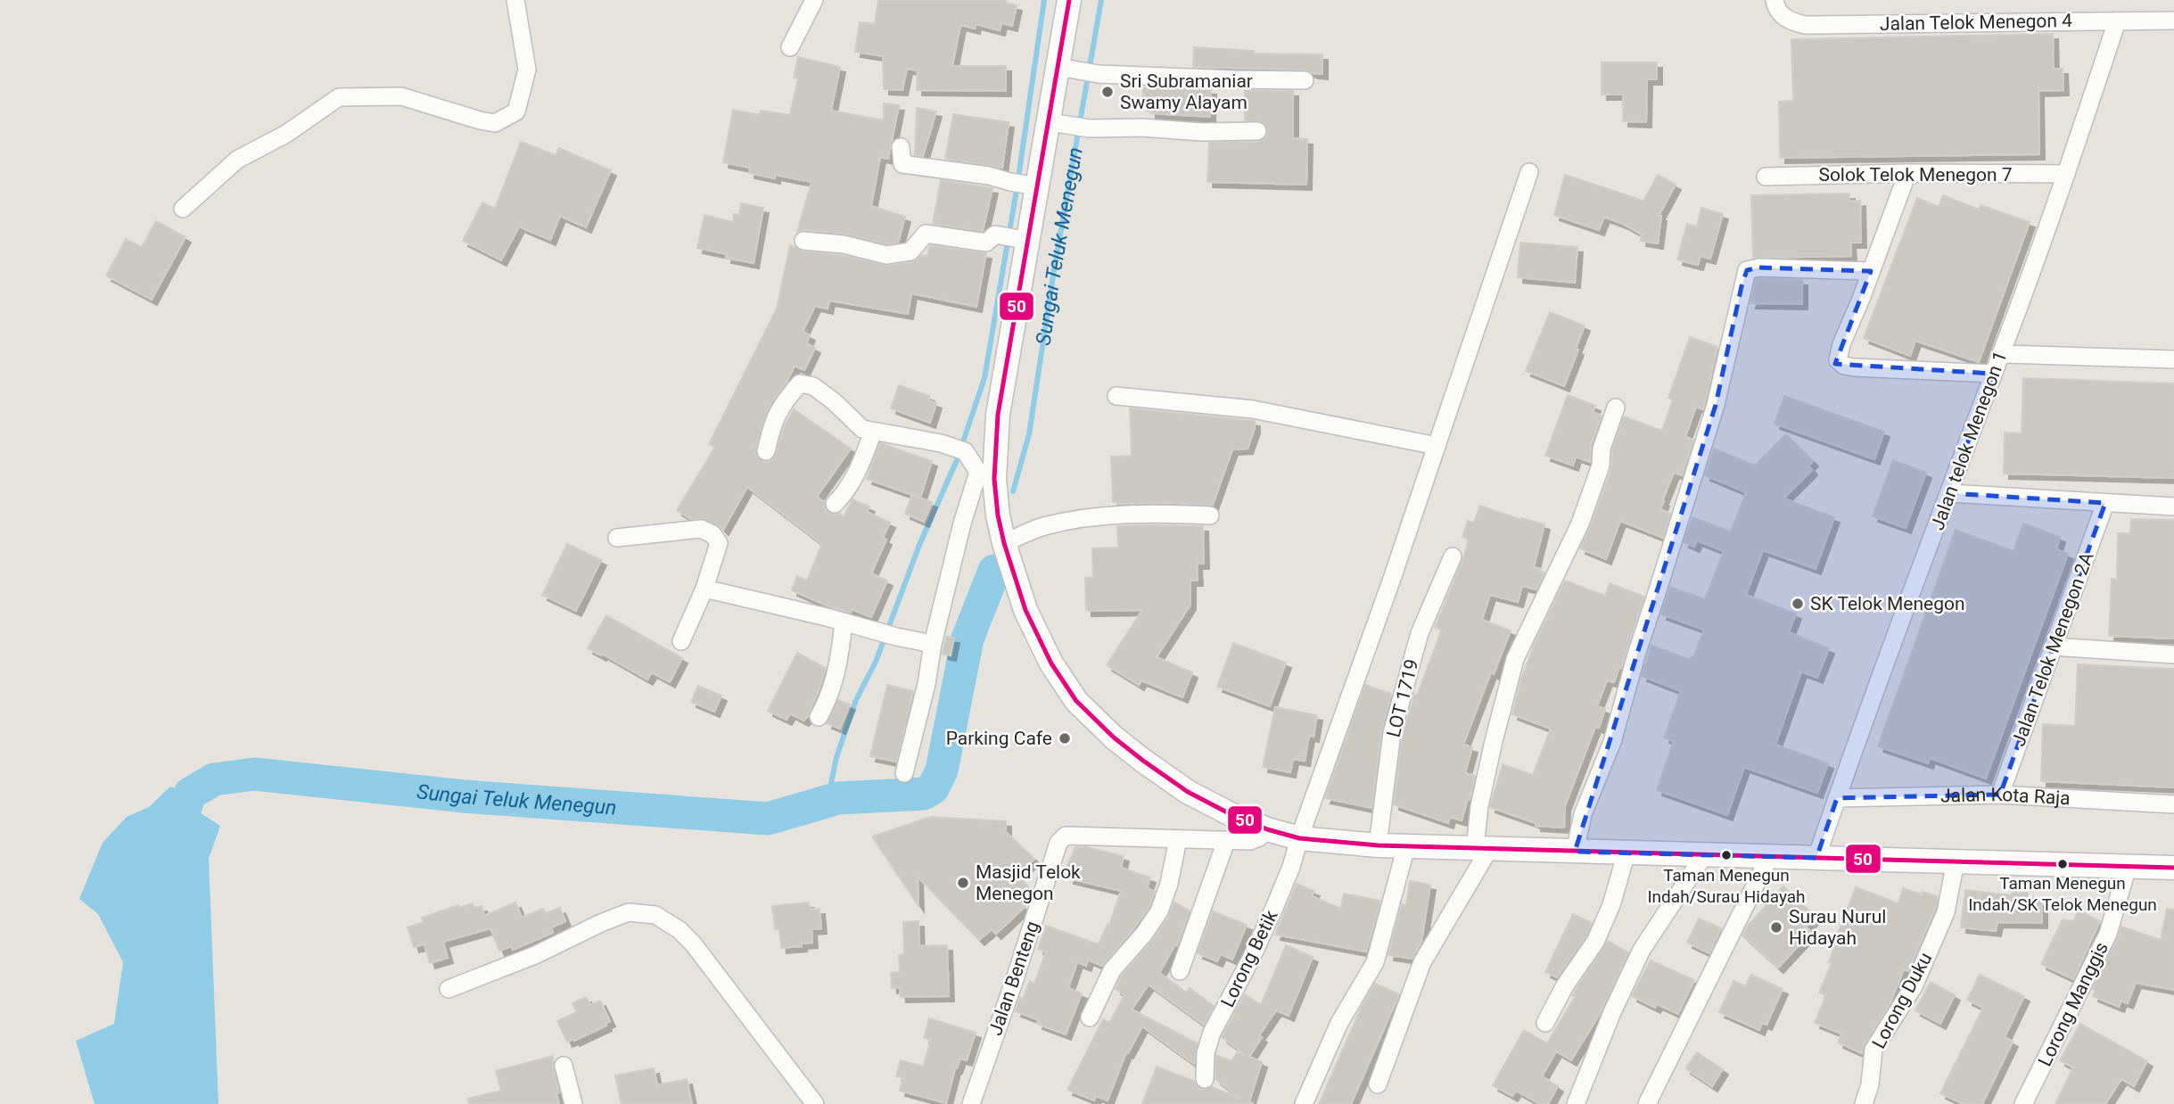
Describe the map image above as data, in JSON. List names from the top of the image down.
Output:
{
  "streets": {
    "street": [
      "Jalan Telok Menegon 4",
      "Solok Telok Menegon 7",
      "Jalan telok Menegon 1",
      "Jalan Telok Menegon 2A",
      "LOT 1719",
      "Jalan Kota Raja",
      "Lorong Betik",
      "Jalan Benteng",
      "Lorong Duku",
      "Lorong Manggis"
    ]
  },
  "crossings": [
    ["Jalan Telok Menegon 4", "Jalan telok Menegon 1"],
    ["Solok Telok Menegon 7", "Jalan telok Menegon 1"],
    ["Jalan telok Menegon 1", "Jalan Kota Raja"],
    ["Jalan Telok Menegon 2A", "Jalan Kota Raja"]
  ],
  "water": ["Sungai Teluk Menegun"],
  "places": [
    "Sri Subramaniar Swamy Alayam",
    "SK Telok Menegon",
    "Parking Cafe",
    "Taman Menegun Indah/Surau Hidayah",
    "Taman Menegun Indah/SK Telok Menegun",
    "Masjid Telok Menegon",
    "Surau Nurul Hidayah"
  ],
  "lines": ["transit line 50"]
}
